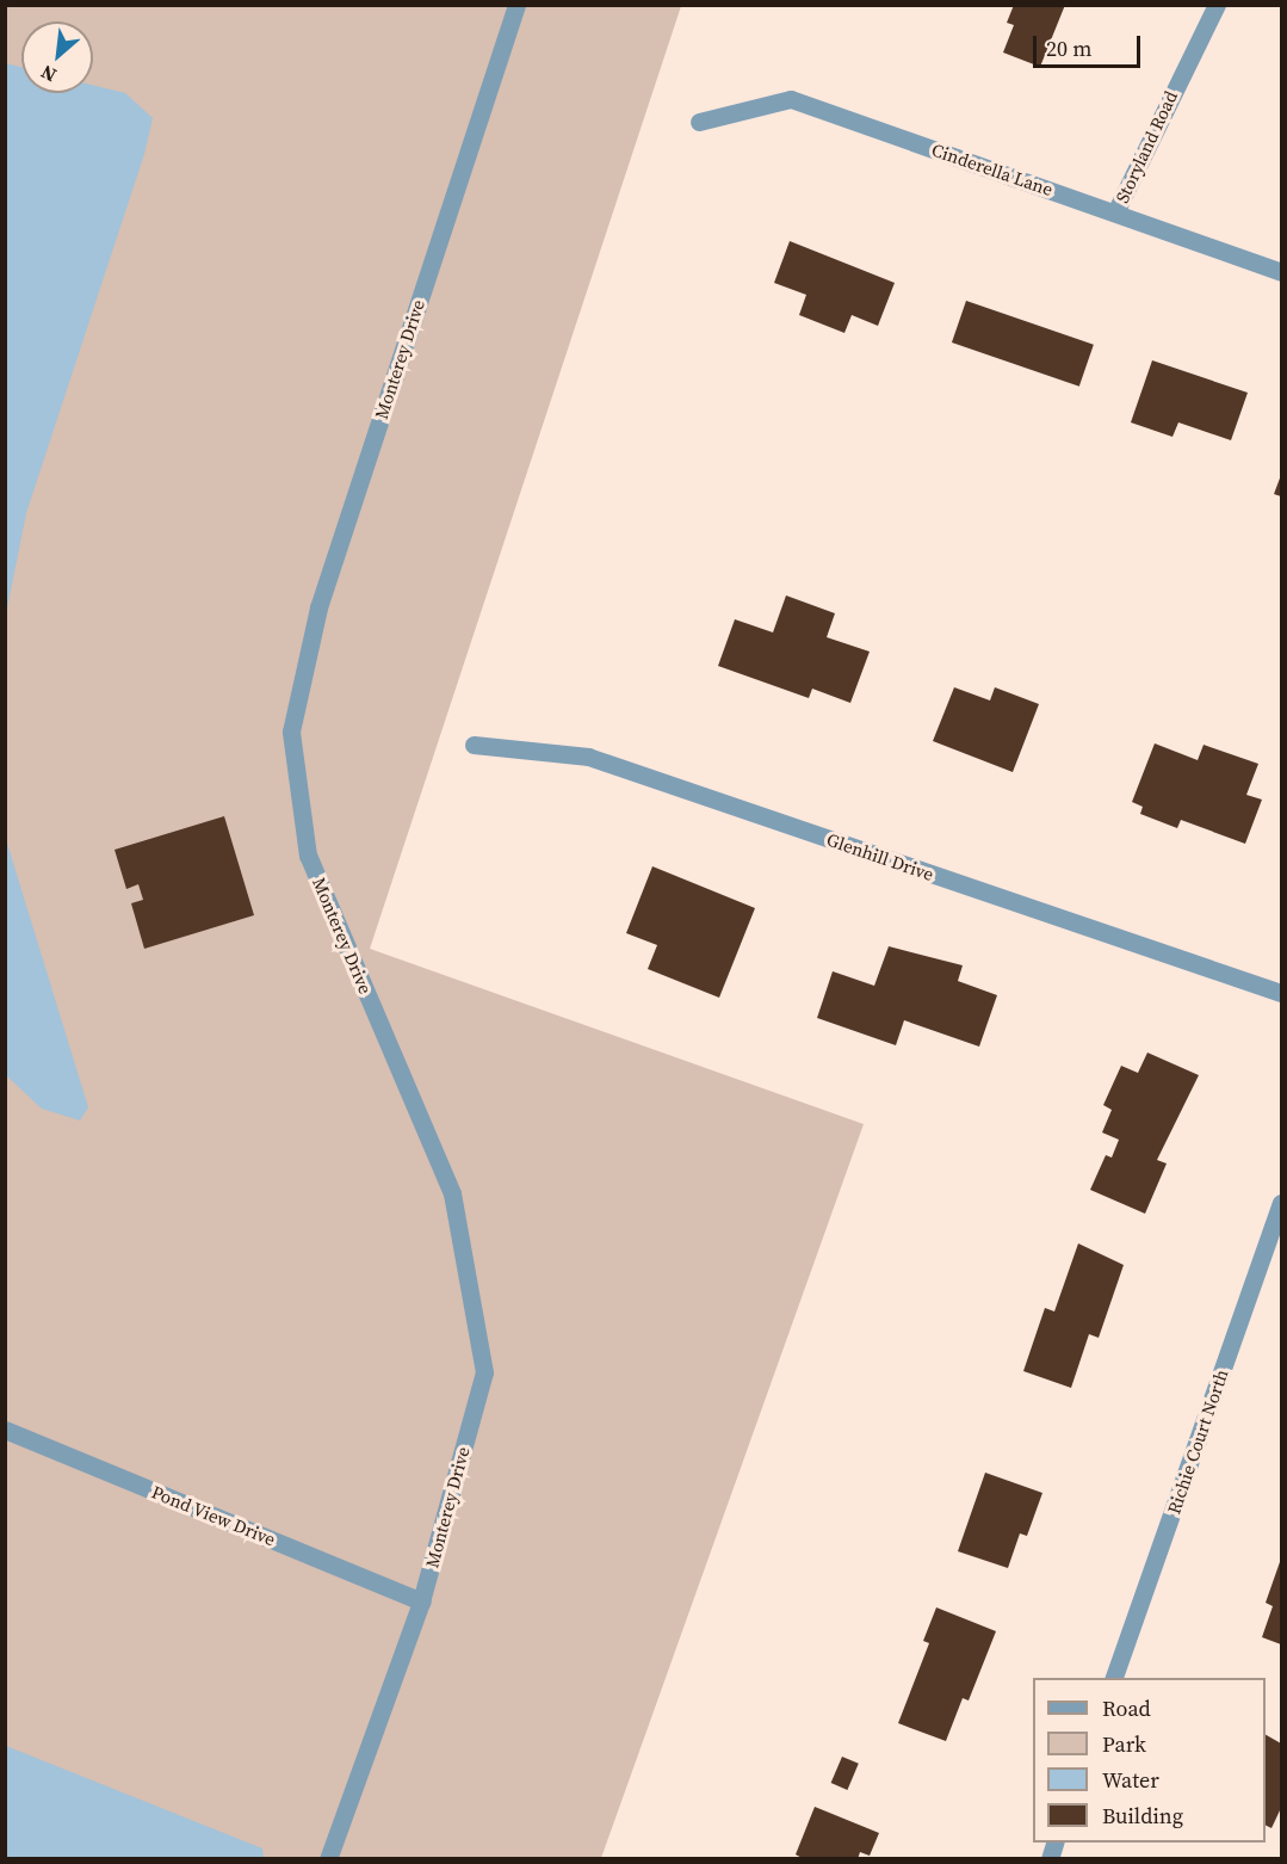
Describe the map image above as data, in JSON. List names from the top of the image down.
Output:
{
  "streets": {
    "street": [
      "Storyland Road",
      "Cinderella Lane",
      "Monterey Drive",
      "Glenhill Drive",
      "Richie Court North",
      "Pond View Drive"
    ]
  },
  "crossings": [
    ["Storyland Road", "Cinderella Lane"],
    ["Monterey Drive", "Pond View Drive"]
  ],
  "legend": [
    "Road",
    "Park",
    "Water",
    "Building"
  ],
  "scale_bar": "20 m",
  "north": "bottom left"
}
